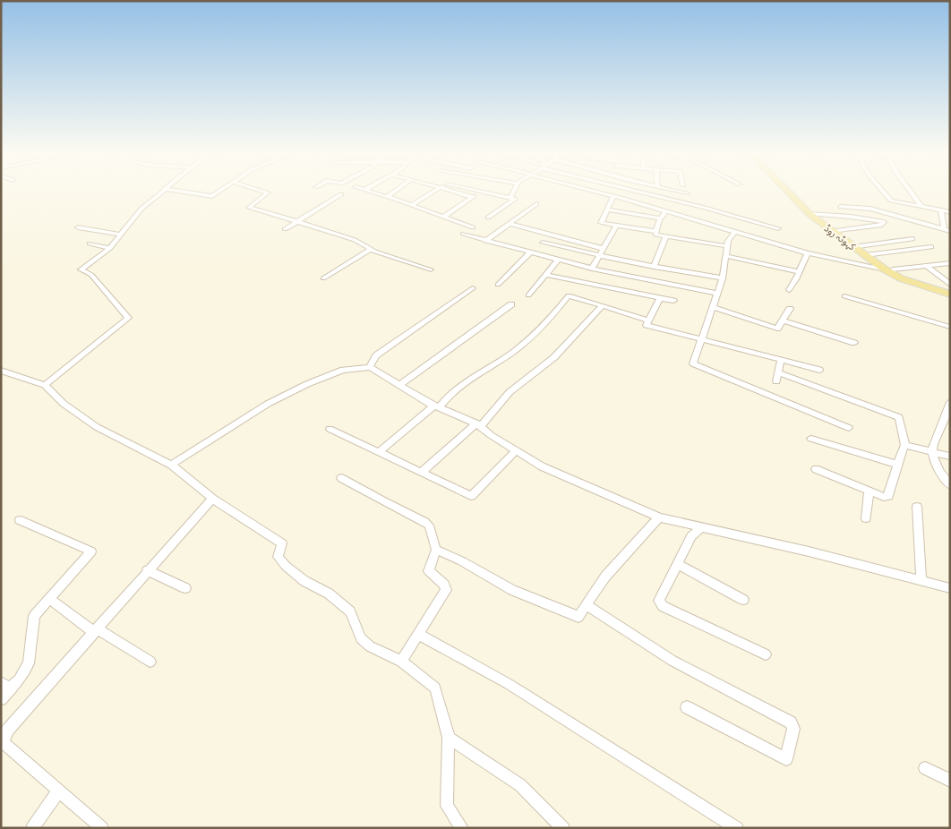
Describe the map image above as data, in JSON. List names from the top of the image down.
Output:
{
  "streets": {
    "main road": ["کہوٹہ روڈ"]
  }
}
